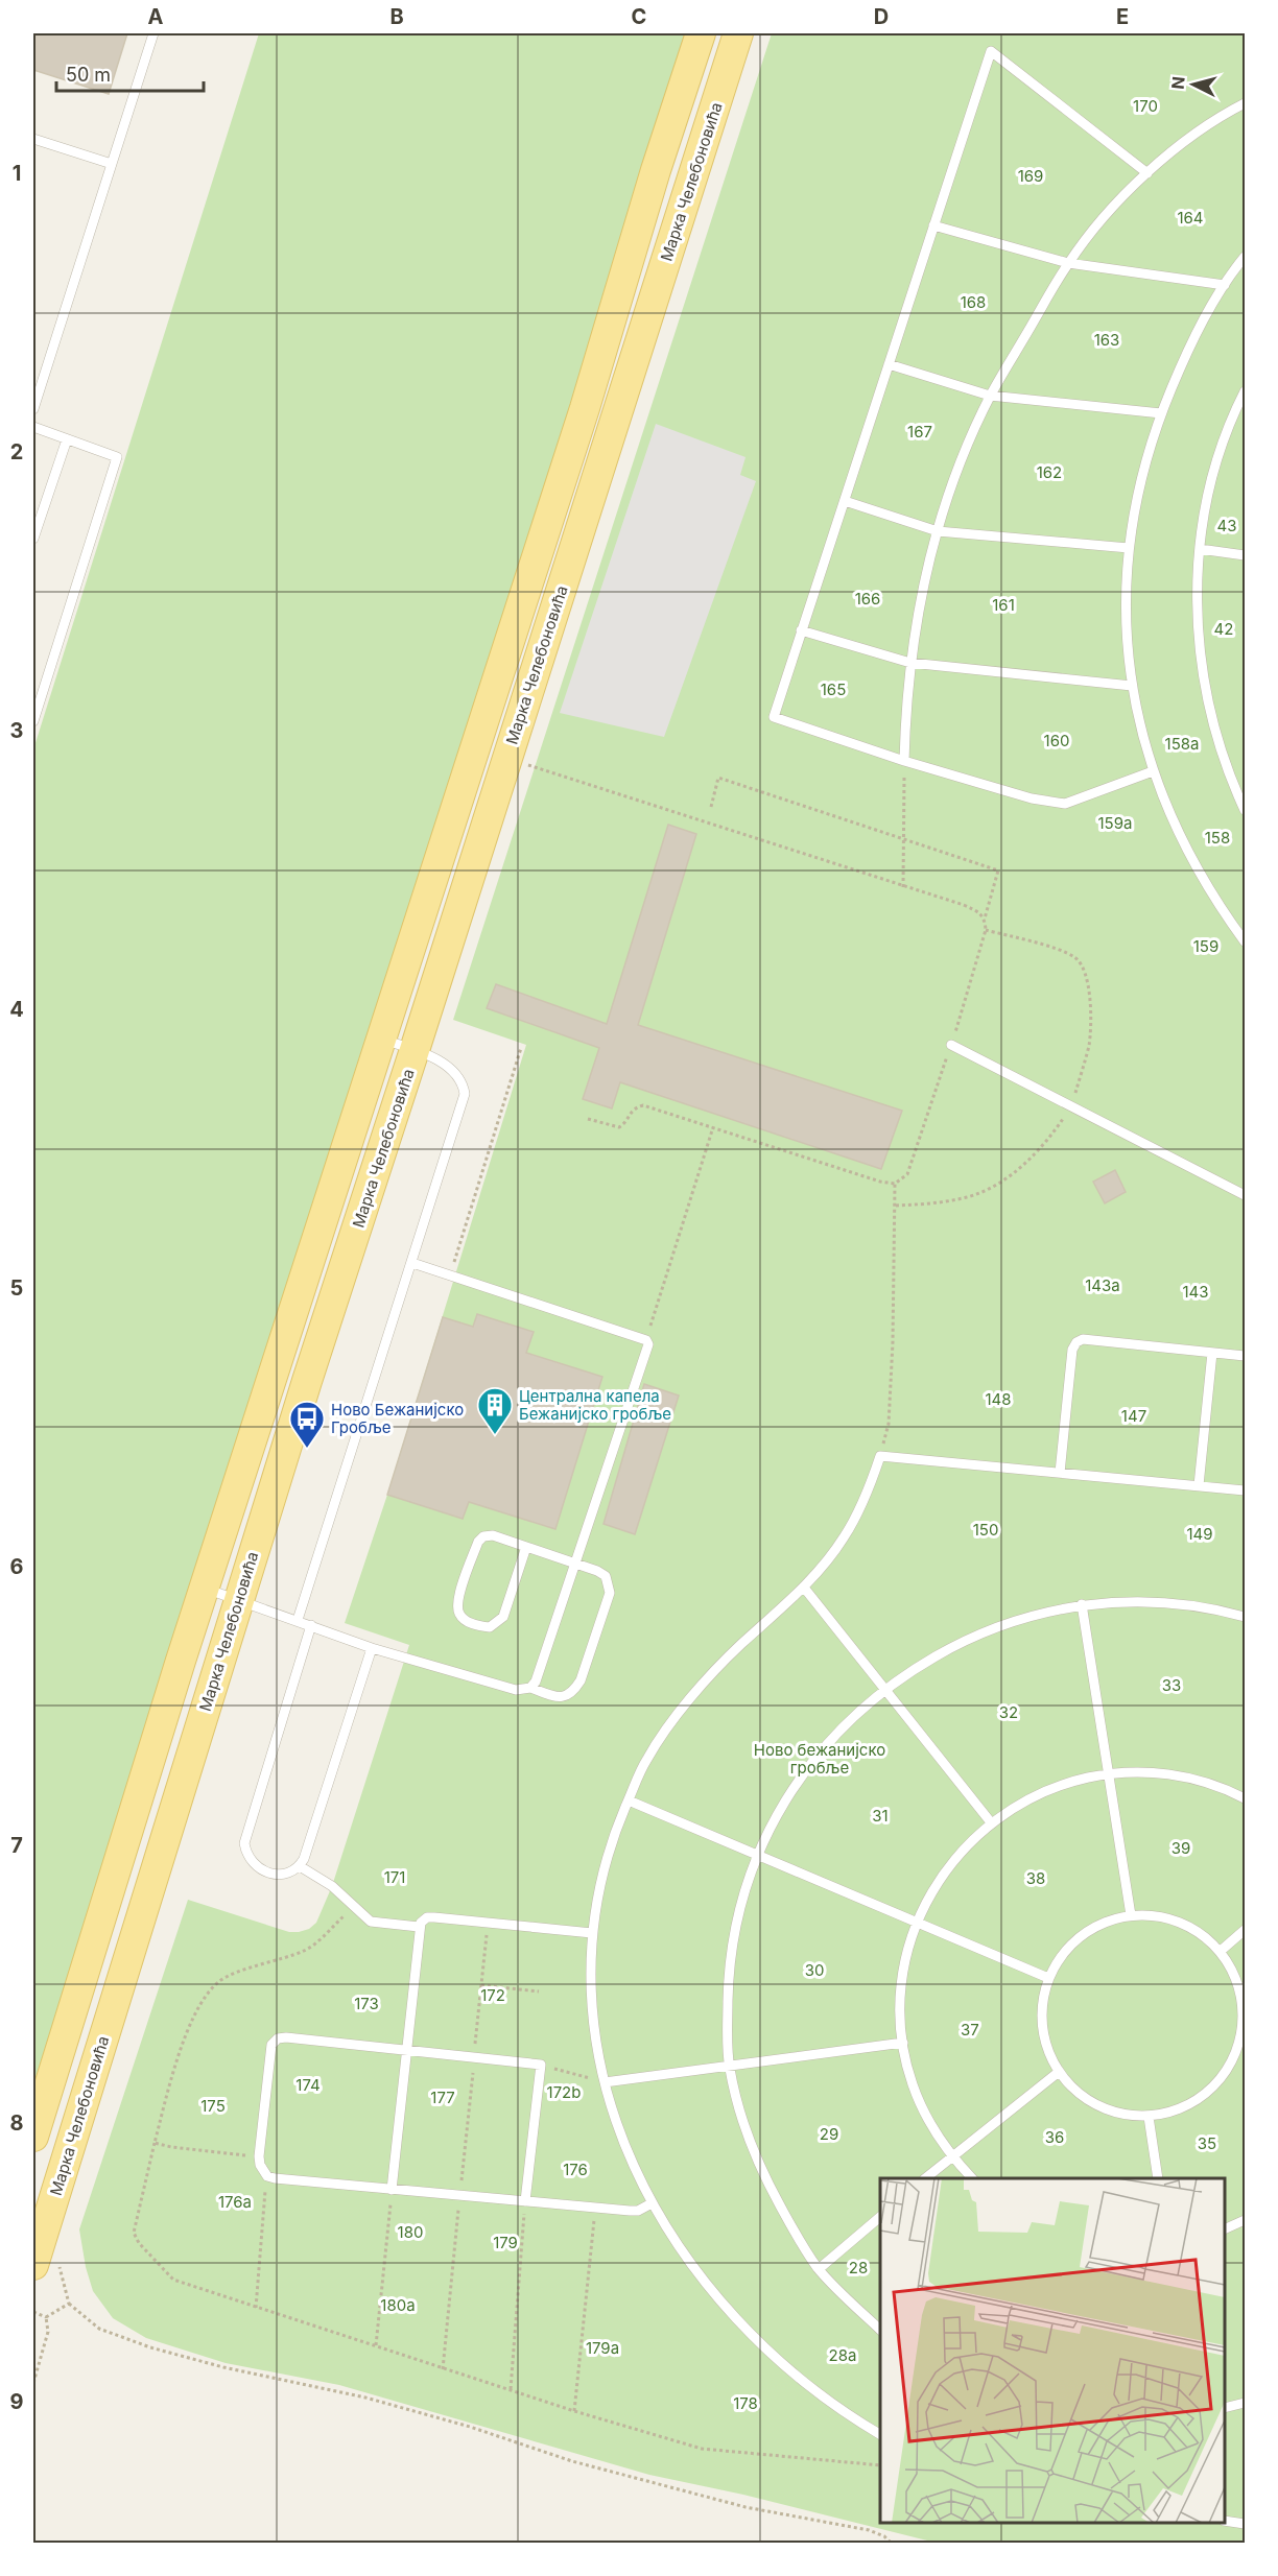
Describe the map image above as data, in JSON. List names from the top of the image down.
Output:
{
  "streets": {
    "main road": ["Марка Челебоновића"]
  },
  "parks": [
    "170",
    "169",
    "164",
    "168",
    "163",
    "167",
    "162",
    "43",
    "166",
    "161",
    "42",
    "165",
    "160",
    "158a",
    "159a",
    "158",
    "159",
    "143a",
    "143",
    "148",
    "147",
    "150",
    "149",
    "33",
    "32",
    "Ново бежанијско гробље",
    "31",
    "39",
    "171",
    "38",
    "30",
    "172",
    "173",
    "37",
    "174",
    "172b",
    "177",
    "175",
    "29",
    "36",
    "35",
    "176",
    "176a",
    "180",
    "179",
    "28",
    "180a",
    "179a",
    "28a",
    "178"
  ],
  "places": {
    "building": ["Централна капела Бежанијско гробље"],
    "bus stop": ["Ново Бежанијско Гробље"]
  },
  "scale_bar": "50 m",
  "north": "left",
  "grid": {
    "columns": [
      "A",
      "B",
      "C",
      "D",
      "E"
    ],
    "rows": [
      "1",
      "2",
      "3",
      "4",
      "5",
      "6",
      "7",
      "8",
      "9"
    ]
  }
}
